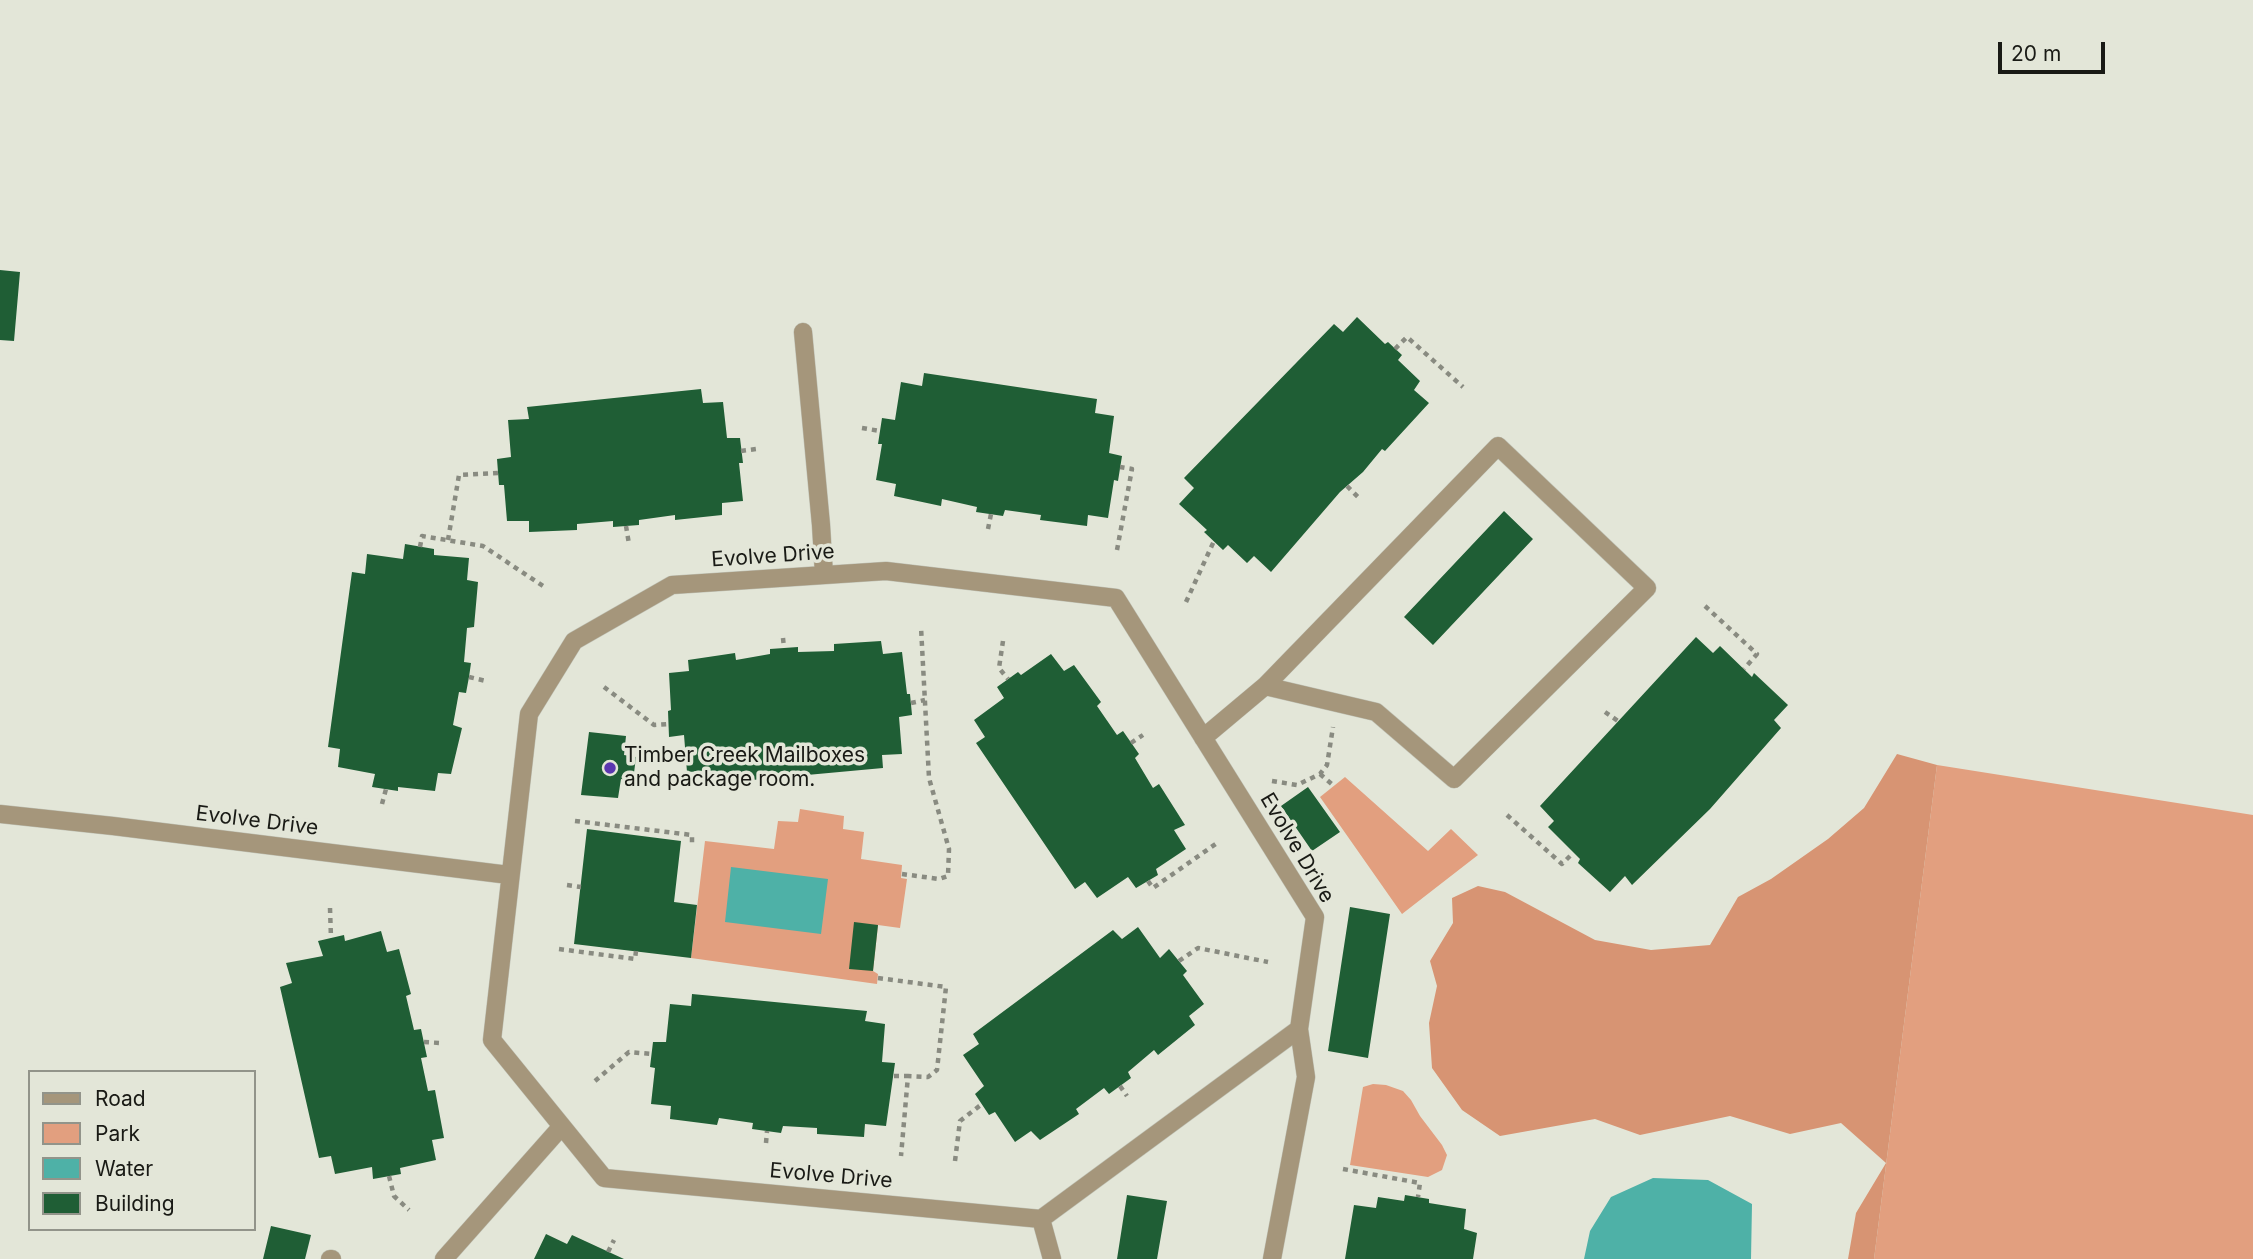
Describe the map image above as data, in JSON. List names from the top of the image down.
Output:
{
  "streets": {
    "street": ["Evolve Drive"]
  },
  "places": ["Timber Creek Mailboxes and package room."],
  "legend": [
    "Road",
    "Park",
    "Water",
    "Building"
  ],
  "scale_bar": "20 m"
}
